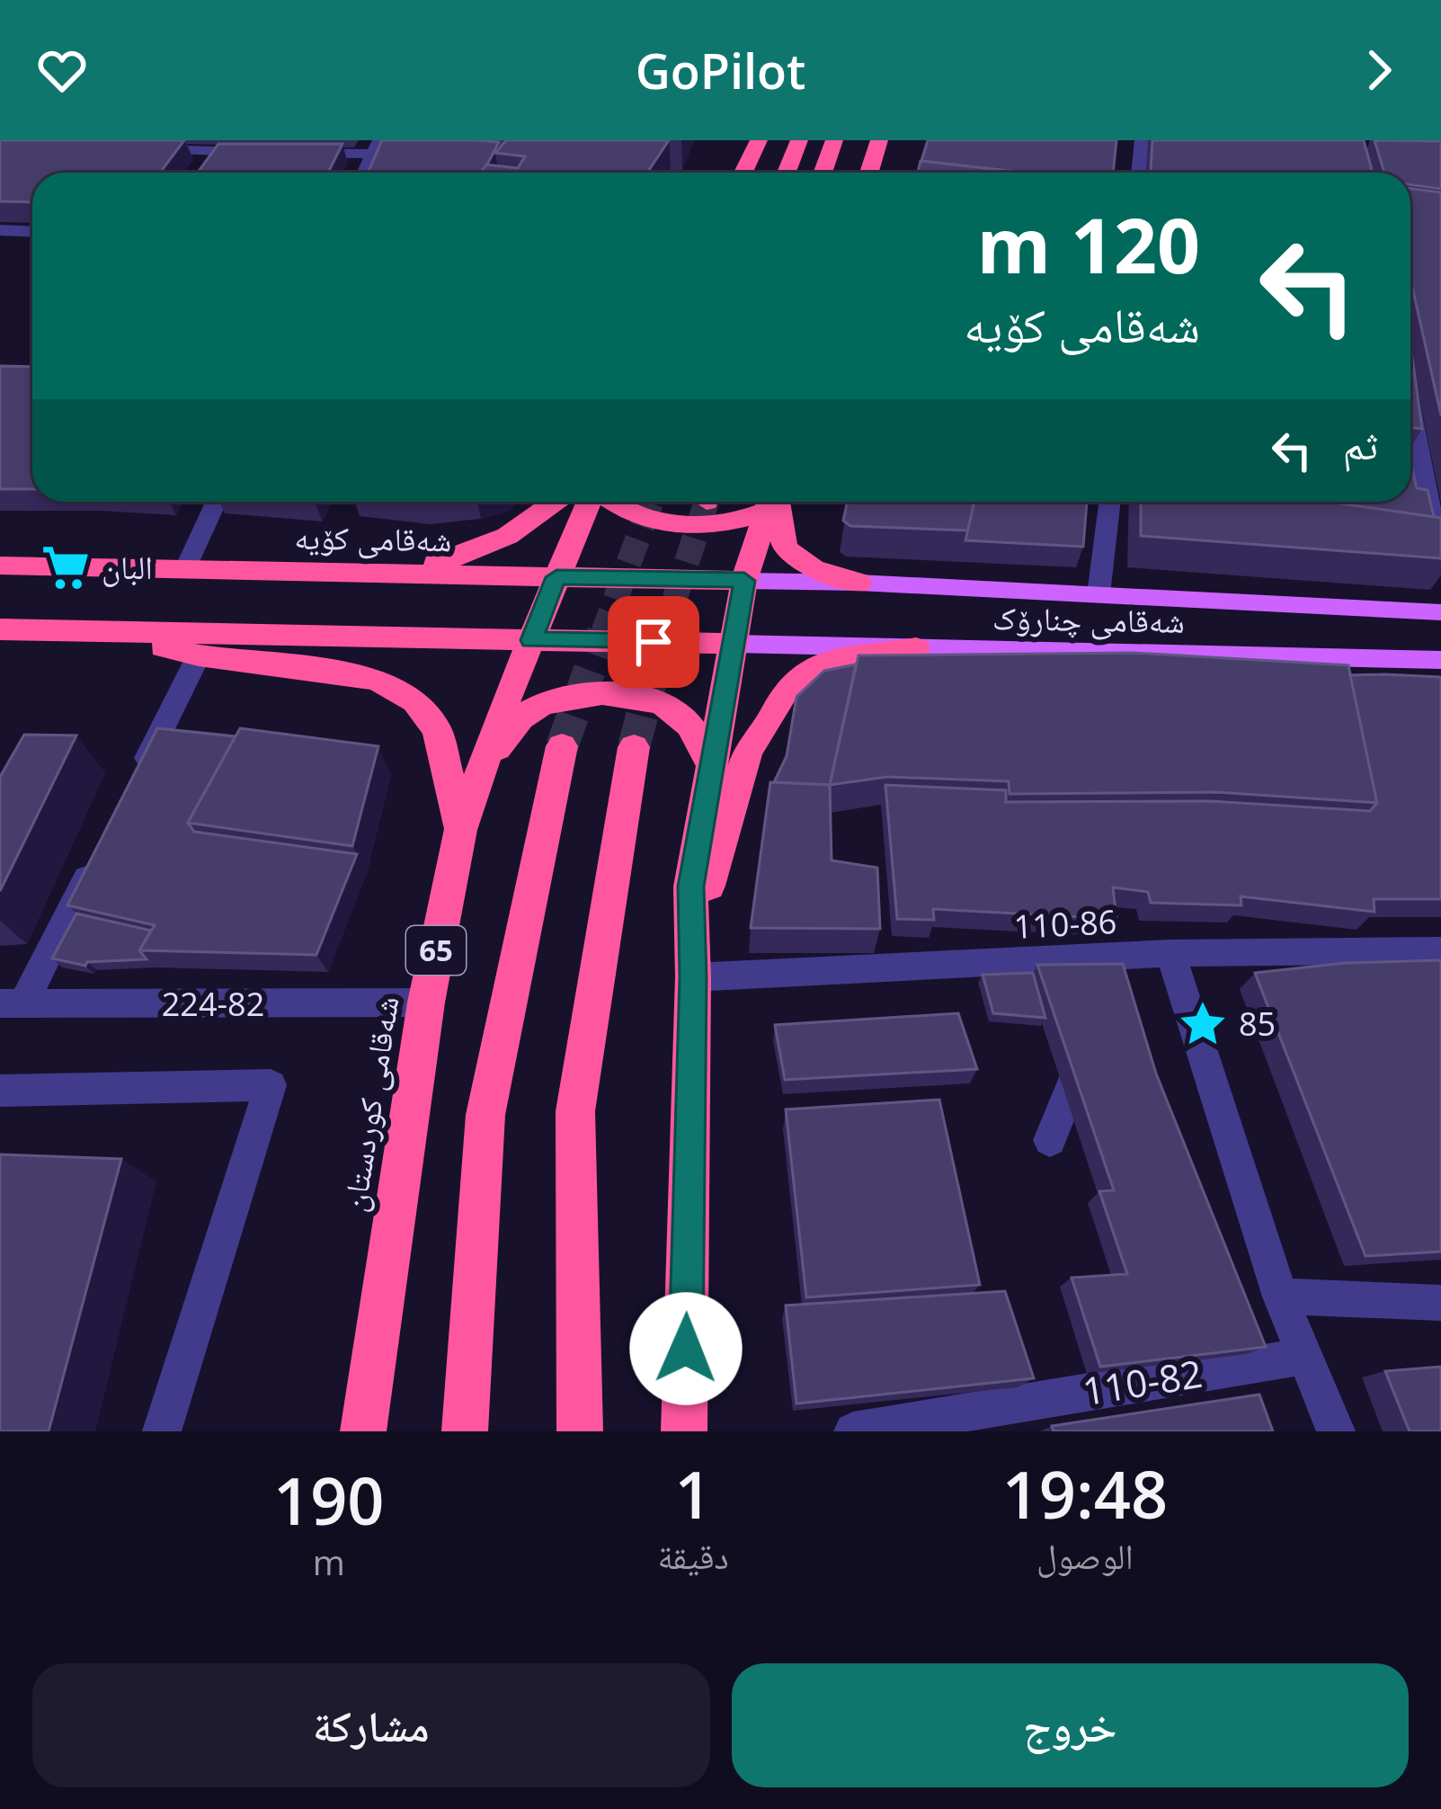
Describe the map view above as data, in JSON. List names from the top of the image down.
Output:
{
  "streets": {
    "highway": ["شەقامی کۆیە", "65", "شەقامی کوردستان"],
    "main road": ["شەقامی چنارۆک"],
    "street": ["110-86", "224-82", "110-82"]
  },
  "crossings": [
    ["شەقامی کۆیە", "شەقامی چنارۆک"],
    ["شەقامی کۆیە", "شەقامی کوردستان"],
    ["224-82", "شەقامی کوردستان"]
  ],
  "places": {
    "supermarket": ["البان"],
    "place": ["85"]
  },
  "page": {
    "header": "GoPilot",
    "turn": ["120 m", "شەقامی کۆیە"],
    "then": "ثم",
    "eta": [
      "19:48",
      "الوصول",
      "1",
      "دقيقة",
      "190",
      "m"
    ],
    "buttons": ["خروج", "مشاركة"]
  }
}
